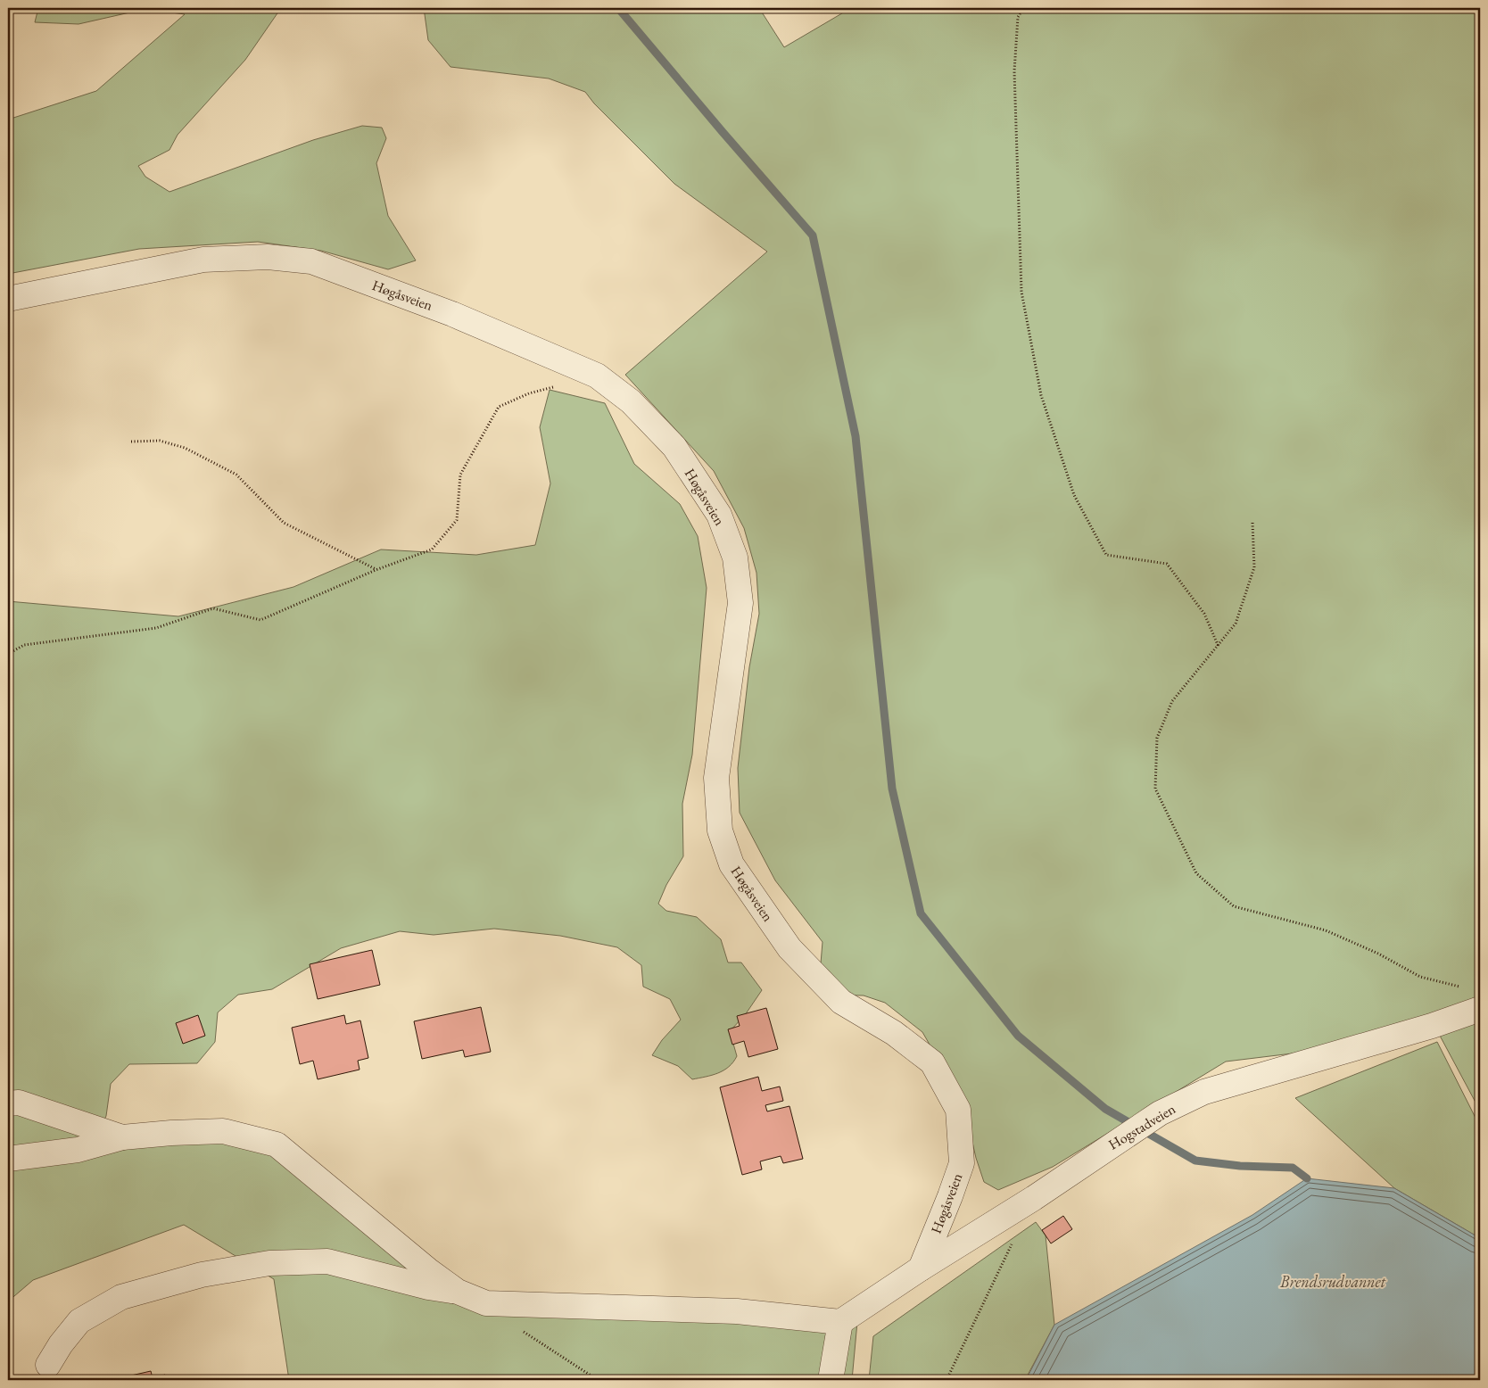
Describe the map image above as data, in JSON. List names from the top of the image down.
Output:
{
  "streets": {
    "street": ["Høgåsveien", "Hogstadveien"]
  },
  "crossings": [
    ["Høgåsveien", "Hogstadveien"]
  ],
  "water": ["Brendsrudvannet"]
}
